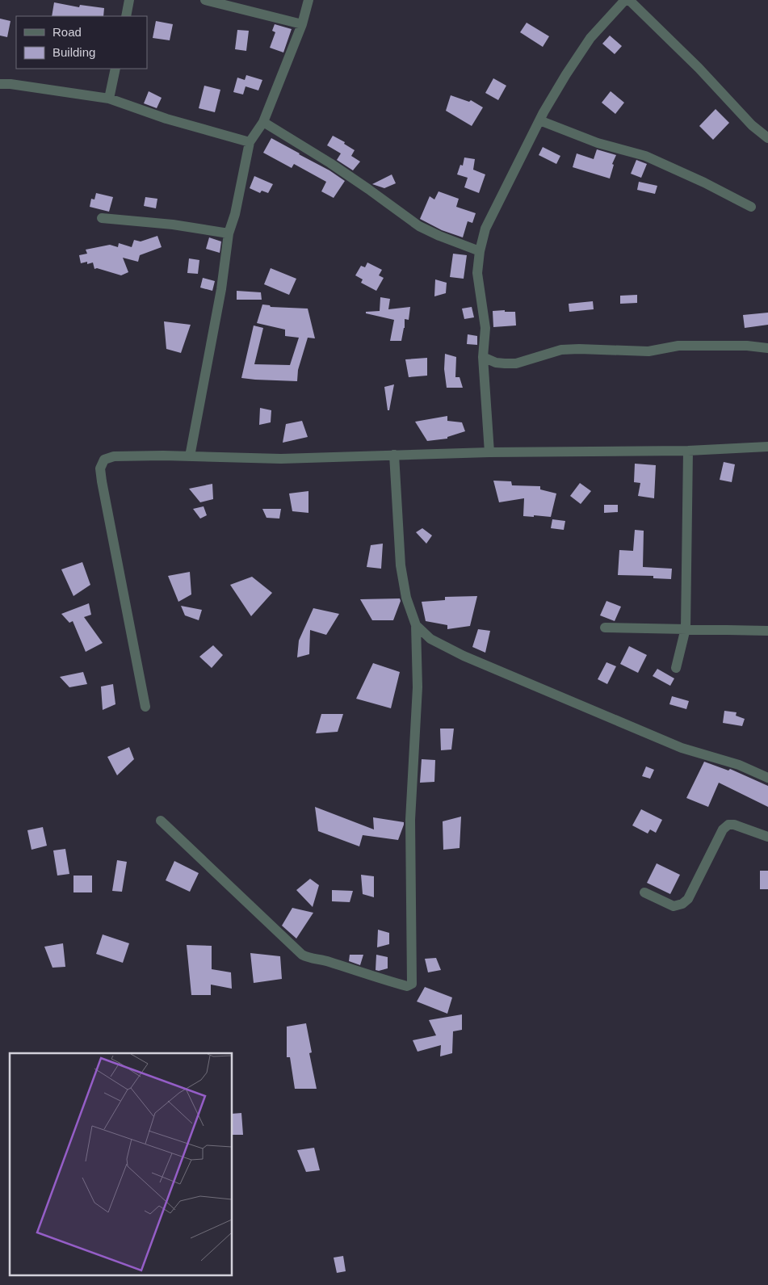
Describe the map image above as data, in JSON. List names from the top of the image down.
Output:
{
  "legend": ["Road", "Building"]
}
